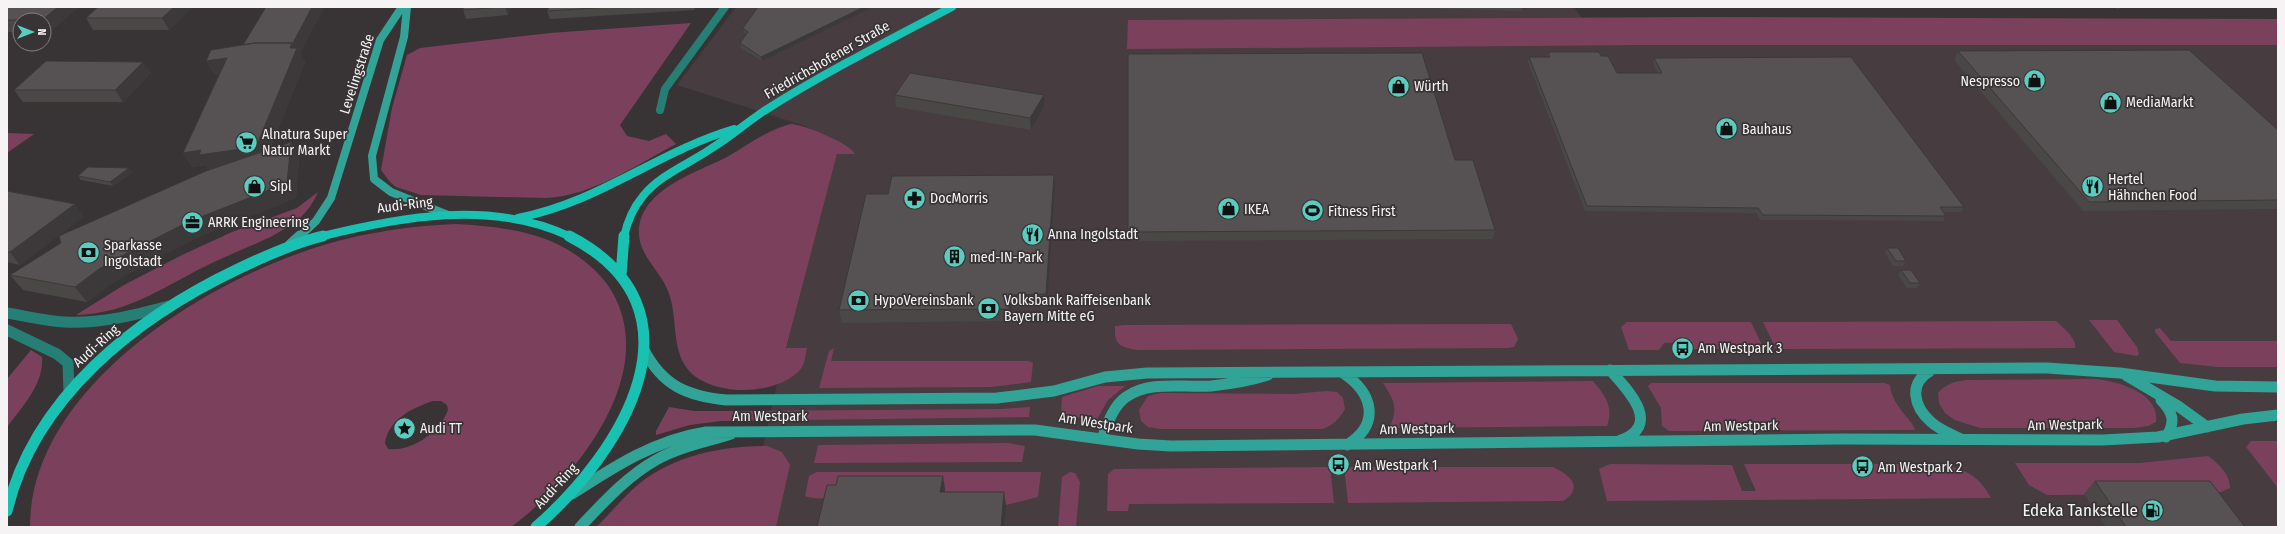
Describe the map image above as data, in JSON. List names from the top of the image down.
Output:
{
  "streets": {
    "main road": [
      "Friedrichshofener Straße",
      "Levelingstraße",
      "Audi-Ring",
      "Am Westpark"
    ]
  },
  "crossings": [
    ["Friedrichshofener Straße", "Audi-Ring"],
    ["Levelingstraße", "Audi-Ring"],
    ["Audi-Ring", "Am Westpark"]
  ],
  "places": {
    "shop": [
      "Nespresso",
      "Würth",
      "MediaMarkt",
      "Bauhaus",
      "Sipl",
      "IKEA"
    ],
    "supermarket": ["Alnatura Super Natur Markt"],
    "restaurant": ["Hertel Hähnchen Food", "Anna Ingolstadt"],
    "pharmacy": ["DocMorris"],
    "sports": ["Fitness First"],
    "office": ["ARRK Engineering"],
    "bank": ["Sparkasse Ingolstadt", "HypoVereinsbank", "Volksbank Raiffeisenbank Bayern Mitte eG"],
    "building": ["med-IN-Park"],
    "bus stop": ["Am Westpark 3", "Am Westpark 1", "Am Westpark 2"],
    "place": ["Audi TT"],
    "fuel station": ["Edeka Tankstelle"]
  },
  "north": "right"
}
